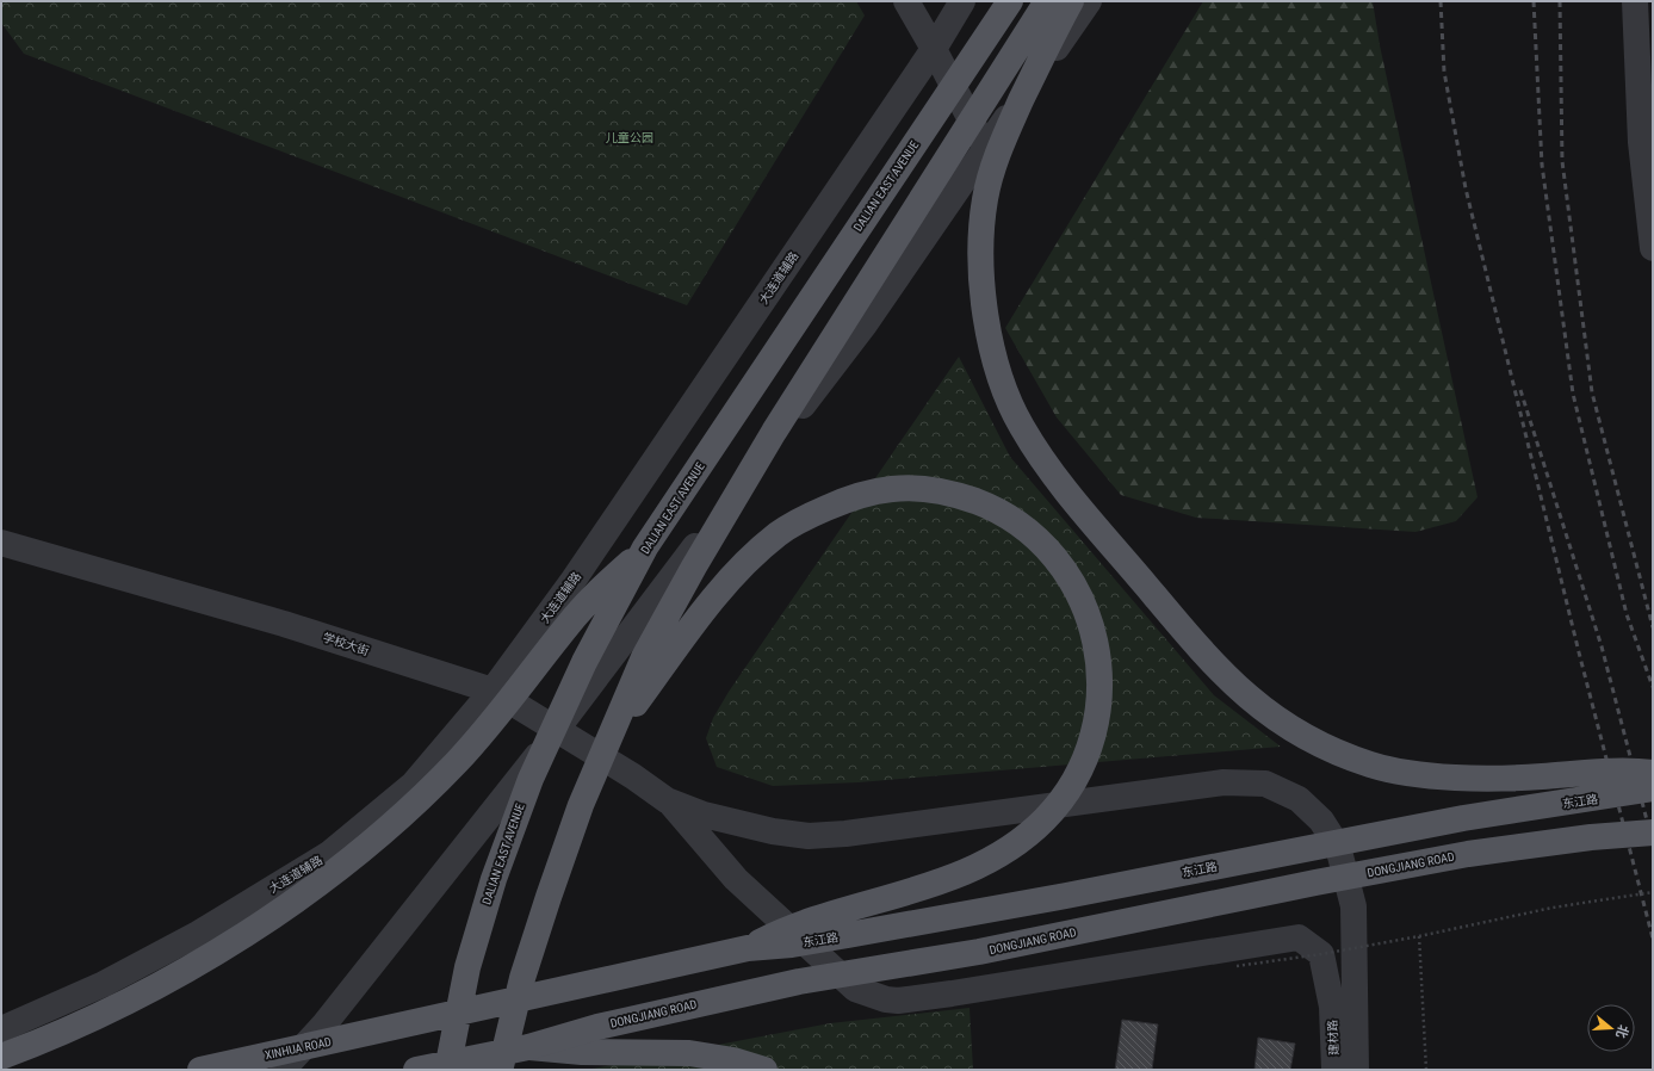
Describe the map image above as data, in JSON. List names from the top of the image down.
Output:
{
  "streets": {
    "main road": [
      "DALIAN EAST AVENUE",
      "东江路",
      "DONGJIANG ROAD",
      "XINHUA ROAD"
    ],
    "street": ["大连道辅路", "学校大街", "建材路"]
  },
  "crossings": [
    ["大连道辅路", "学校大街"],
    ["东江路", "XINHUA ROAD"]
  ],
  "parks": ["儿童公园"],
  "north": "right"
}
